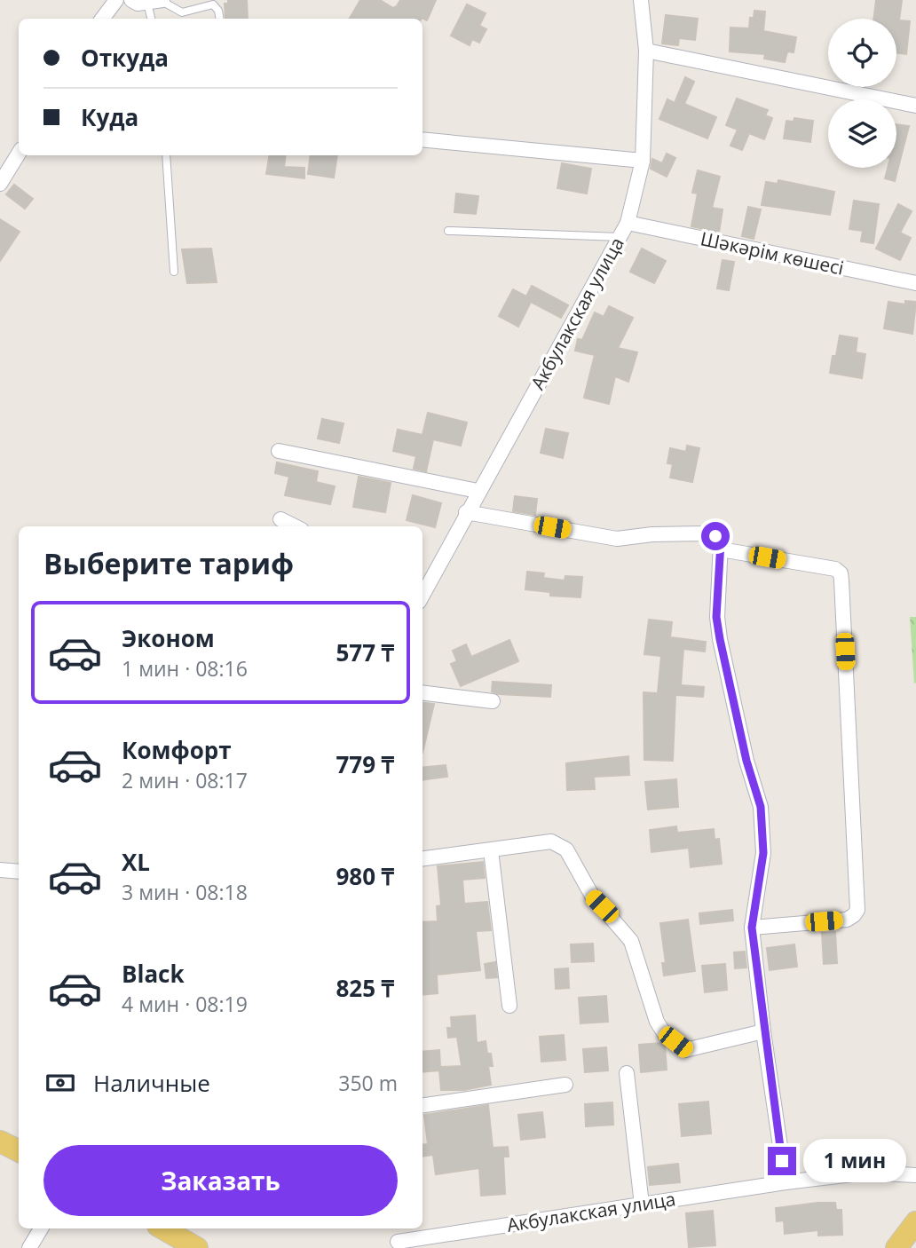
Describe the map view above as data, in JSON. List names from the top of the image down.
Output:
{
  "streets": {
    "street": ["Шәкәрім көшесі", "Акбулакская улица"]
  },
  "crossings": [
    ["Шәкәрім көшесі", "Акбулакская улица"]
  ],
  "page": {
    "banner": ["Откуда", "Куда"],
    "heading": "Выберите тариф",
    "list": [
      {
        "name": "Эконом",
        "note": "1 мин · 08:16",
        "value": "577 ₸"
      },
      {
        "name": "Комфорт",
        "note": "2 мин · 08:17",
        "value": "779 ₸"
      },
      {
        "name": "XL",
        "note": "3 мин · 08:18",
        "value": "980 ₸"
      },
      {
        "name": "Black",
        "note": "4 мин · 08:19",
        "value": "825 ₸"
      }
    ],
    "pay": ["Наличные", "350 m"],
    "buttons": "Заказать",
    "bubble": "1 мин"
  }
}
